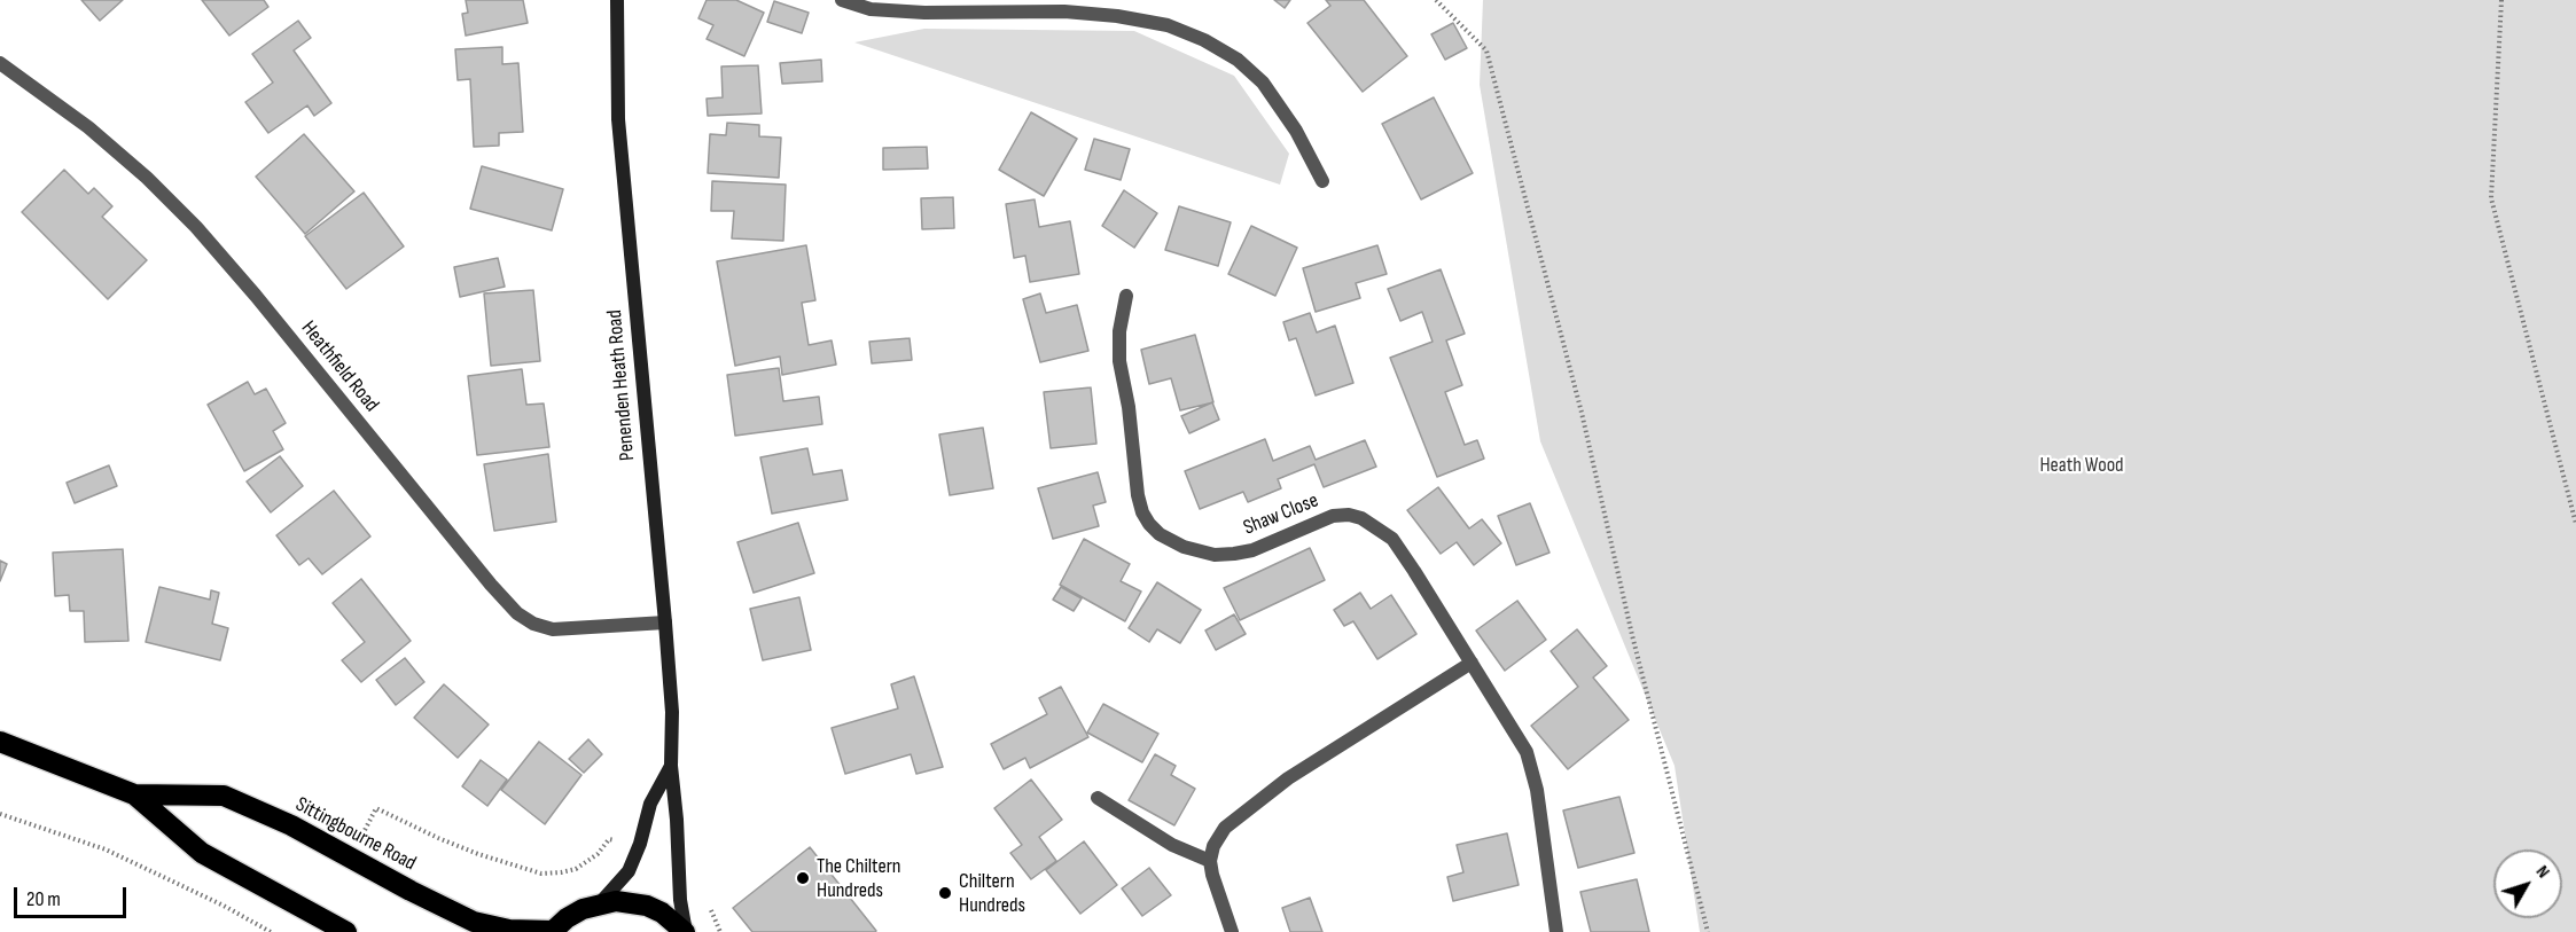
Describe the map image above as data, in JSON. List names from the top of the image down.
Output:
{
  "streets": {
    "highway": ["Sittingbourne Road"],
    "street": ["Heathfield Road", "Penenden Heath Road", "Shaw Close"]
  },
  "crossings": [
    ["Heathfield Road", "Penenden Heath Road"]
  ],
  "parks": ["Heath Wood"],
  "places": ["The Chiltern Hundreds", "Chiltern Hundreds"],
  "scale_bar": "20 m",
  "north": "top right"
}
